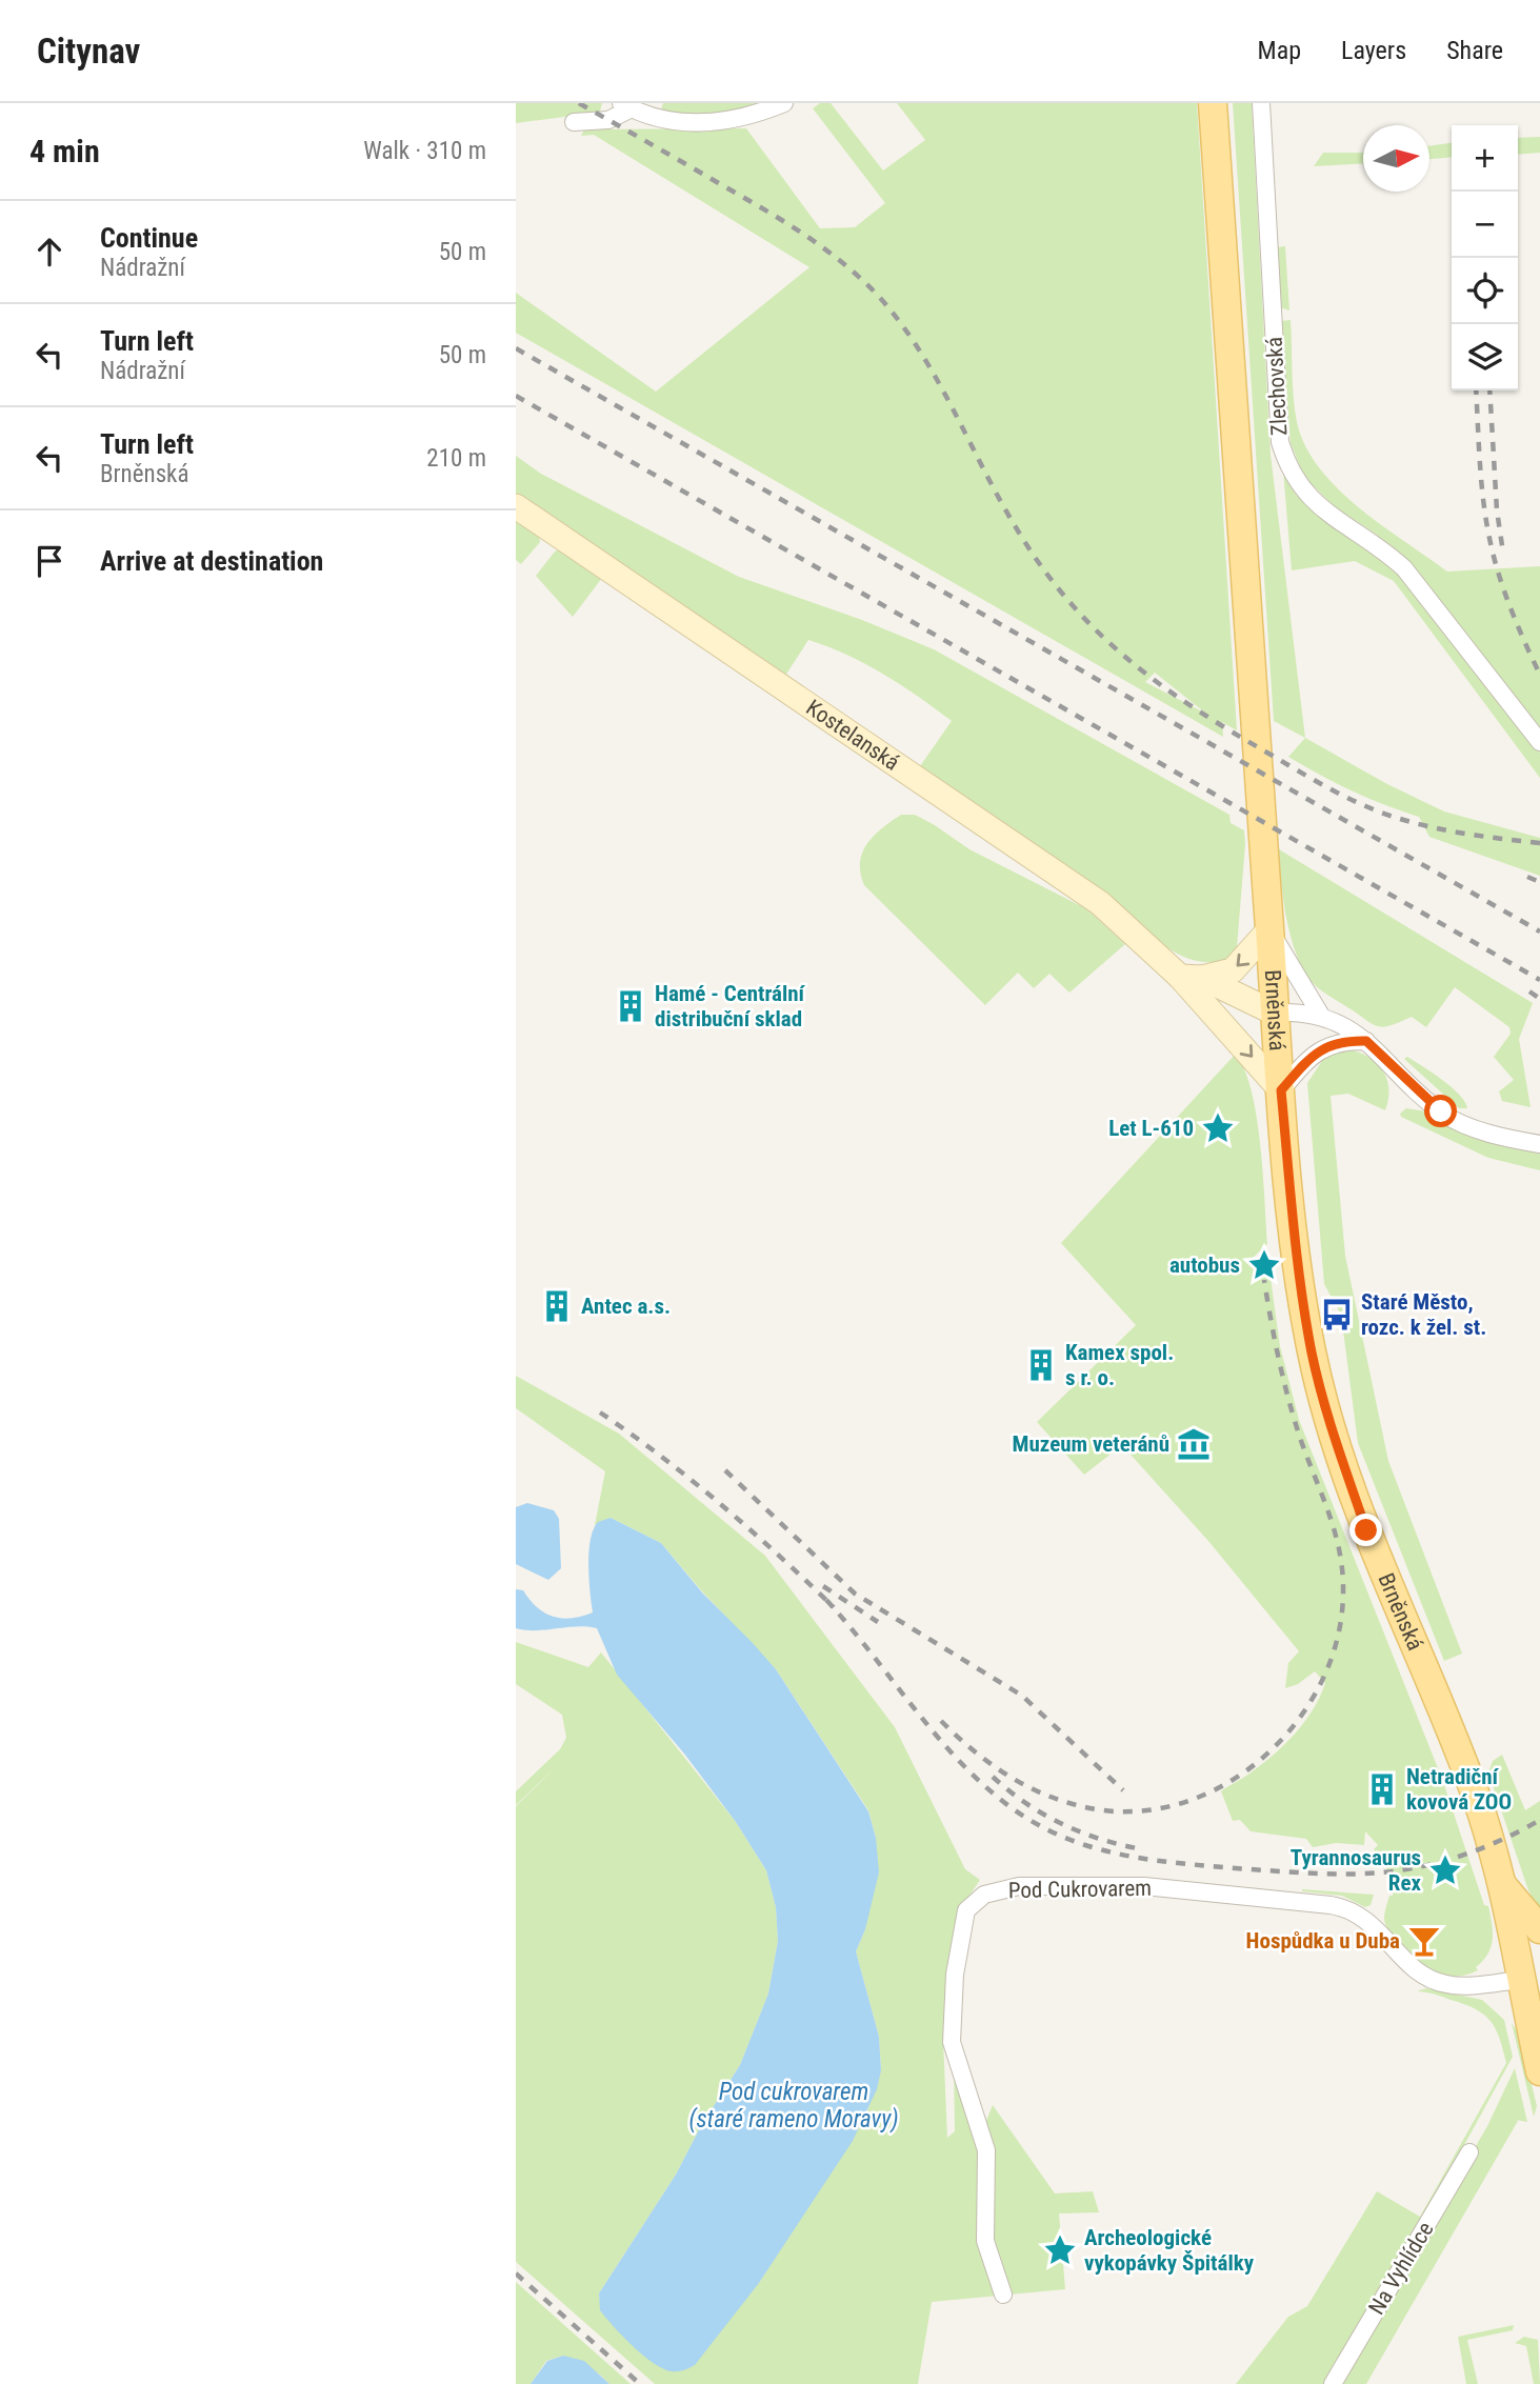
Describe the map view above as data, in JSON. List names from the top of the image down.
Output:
{
  "streets": {
    "main road": ["Kostelanská", "Brněnská"],
    "street": ["Zlechovská", "Pod Cukrovarem", "Na Vyhlídce"]
  },
  "crossings": [
    ["Kostelanská", "Brněnská"],
    ["Brněnská", "Pod Cukrovarem"]
  ],
  "water": ["Pod cukrovarem (staré rameno Moravy)"],
  "places": {
    "building": [
      "Hamé - Centrální distribuční sklad",
      "Antec a.s.",
      "Kamex spol. s r. o.",
      "Netradiční kovová ZOO"
    ],
    "place": [
      "Let L-610",
      "autobus",
      "Tyrannosaurus Rex",
      "Archeologické vykopávky Špitálky"
    ],
    "bus stop": ["Staré Město, rozc. k žel. st."],
    "museum": ["Muzeum veteránů"],
    "bar": ["Hospůdka u Duba"]
  },
  "north": "right",
  "page": {
    "header": "Citynav",
    "nav": ["Map", "Layers", "Share"],
    "heading": ["4 min", "Walk · 310 m"],
    "map_buttons": ["+", "−"],
    "list": [
      ["Continue", "Nádražní", "50 m"],
      ["Turn left", "Nádražní", "50 m"],
      ["Turn left", "Brněnská", "210 m"],
      "Arrive at destination"
    ]
  }
}
